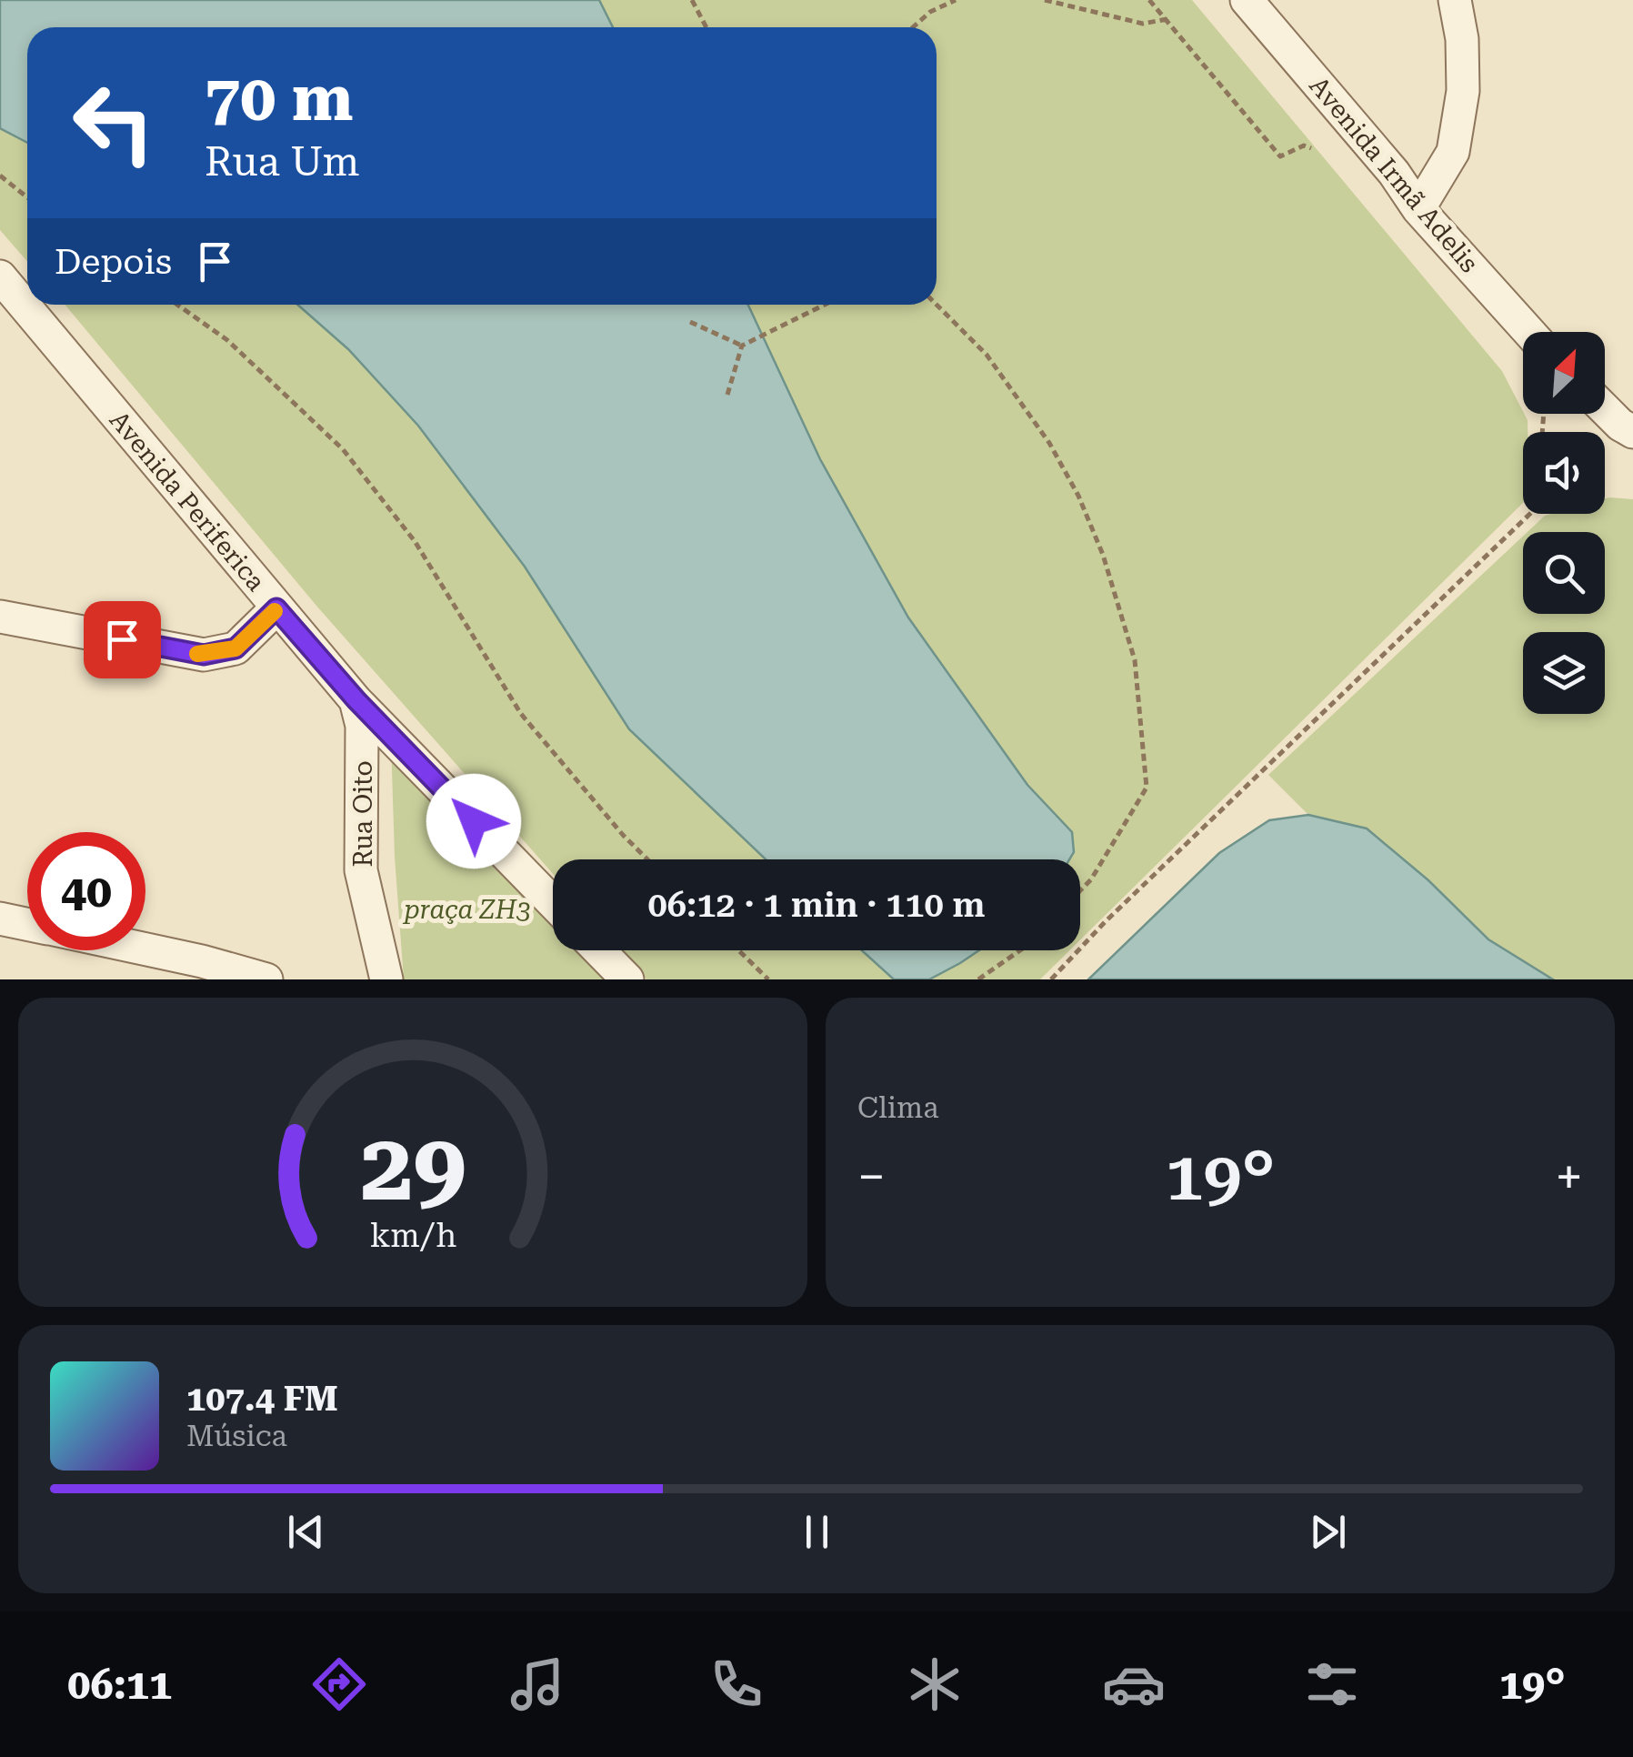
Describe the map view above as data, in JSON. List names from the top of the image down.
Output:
{
  "streets": {
    "street": ["Avenida Irmã Adelis", "Avenida Periferica", "Rua Oito"]
  },
  "crossings": [
    ["Avenida Periferica", "Rua Oito"]
  ],
  "parks": ["praça ZH3"],
  "north": "top right",
  "page": {
    "turn": ["70 m", "Rua Um"],
    "then": "Depois",
    "limit": "40",
    "trip": "06:12 · 1 min · 110 m",
    "tile": "Clima",
    "heat": ["−", "19°", "+"],
    "song": ["107.4 FM", "Música"],
    "tabs": ["06:11", "19°"],
    "gauge": ["29", "km/h"]
  }
}
